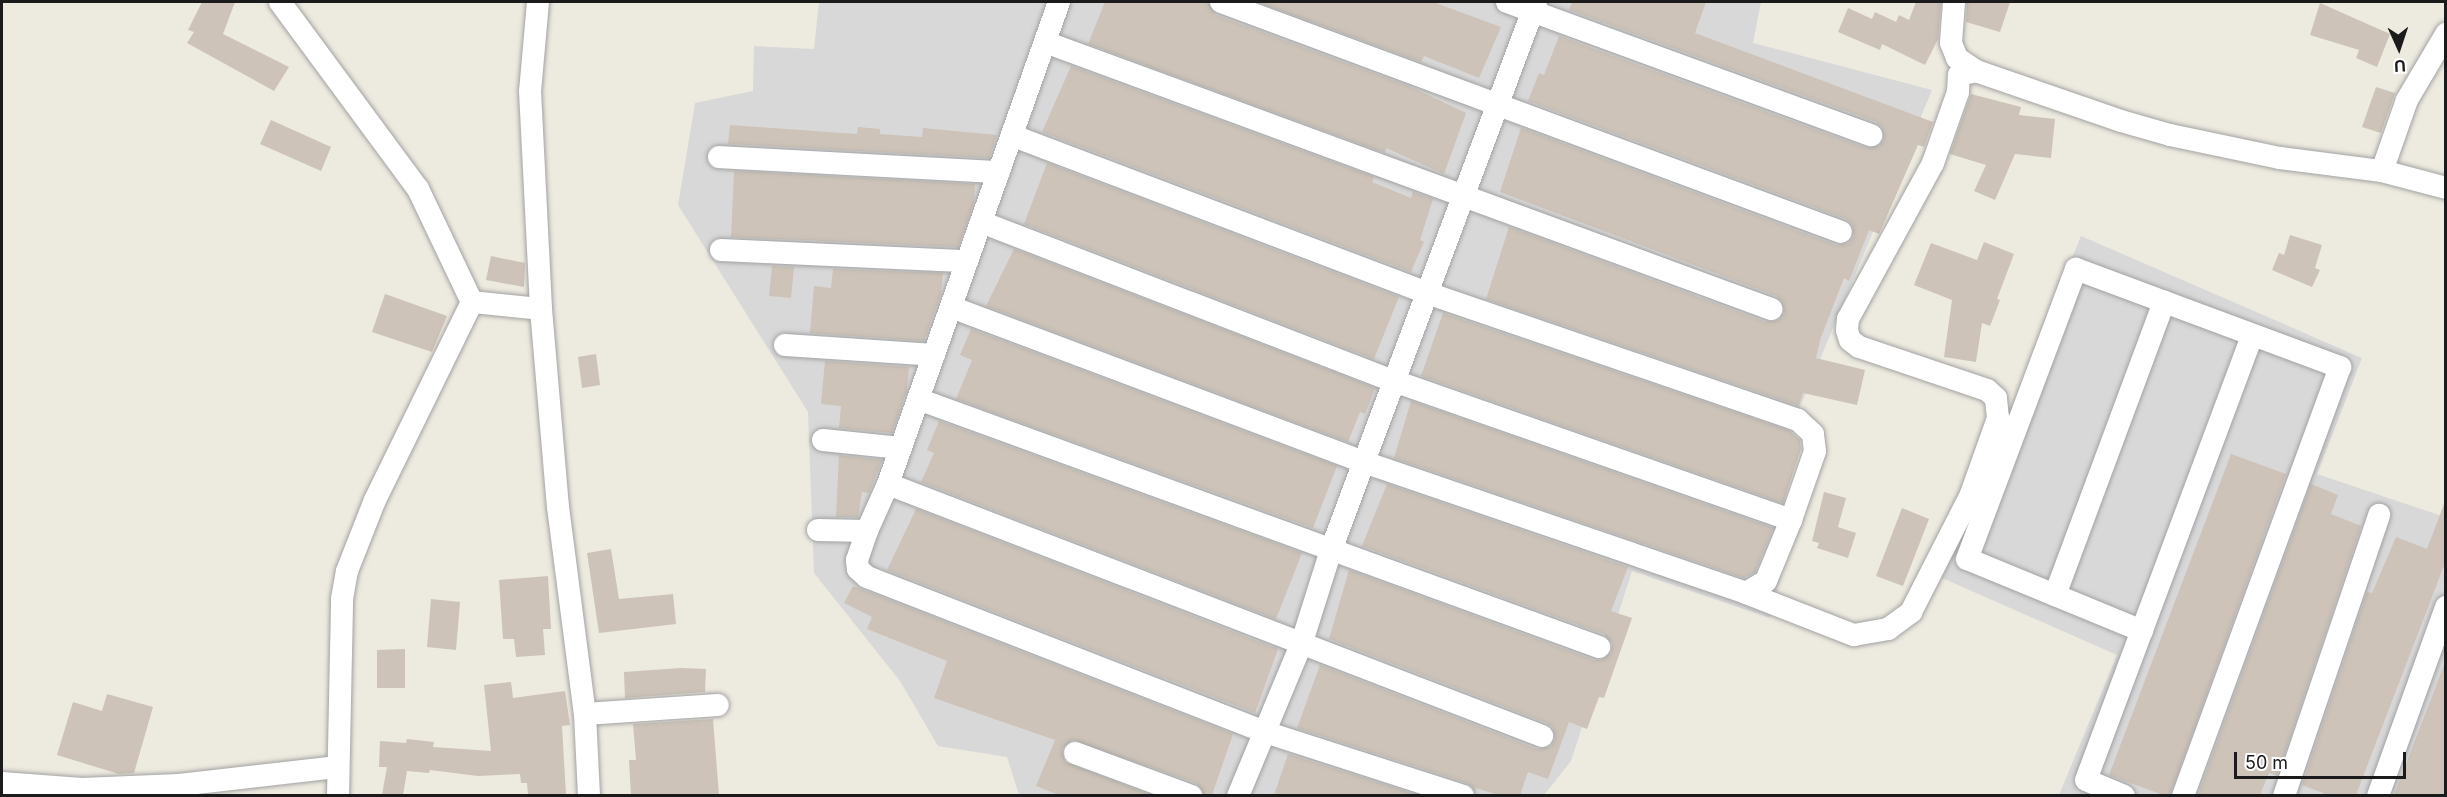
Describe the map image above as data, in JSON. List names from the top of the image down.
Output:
{
  "scale_bar": "50 m",
  "north": "bottom"
}
